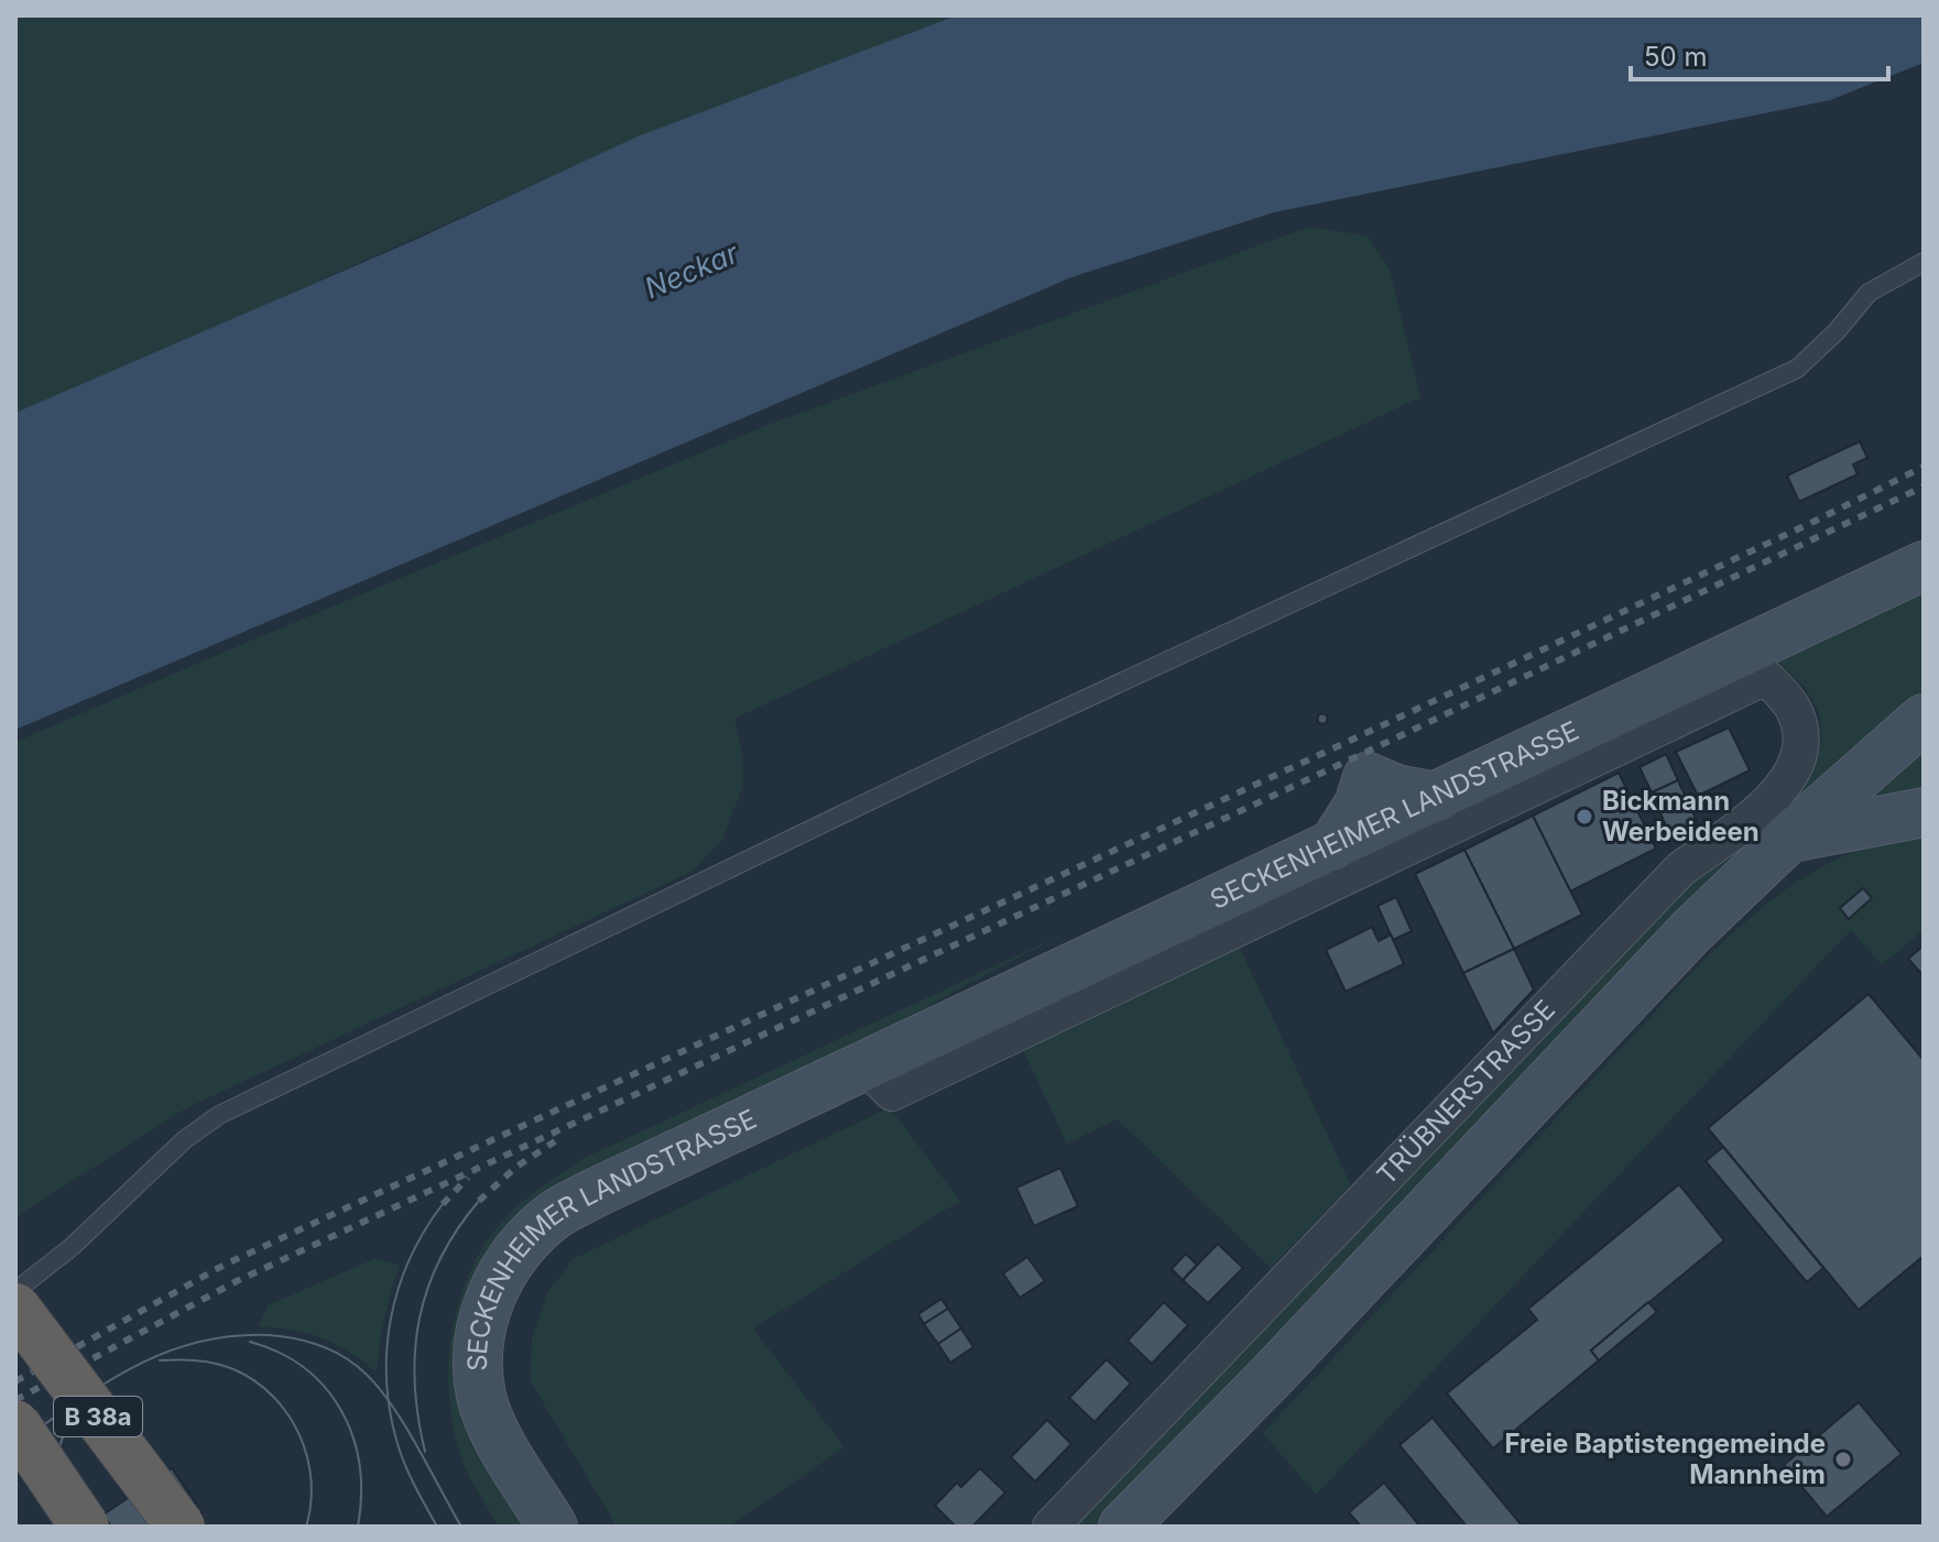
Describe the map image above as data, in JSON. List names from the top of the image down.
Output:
{
  "streets": {
    "highway": ["B 38a"],
    "main road": ["SECKENHEIMER LANDSTRASSE"],
    "street": ["TRÜBNERSTRASSE"]
  },
  "crossings": [
    ["SECKENHEIMER LANDSTRASSE", "TRÜBNERSTRASSE"]
  ],
  "water": ["Neckar"],
  "places": ["Bickmann Werbeideen", "Freie Baptistengemeinde Mannheim"],
  "scale_bar": "50 m"
}
